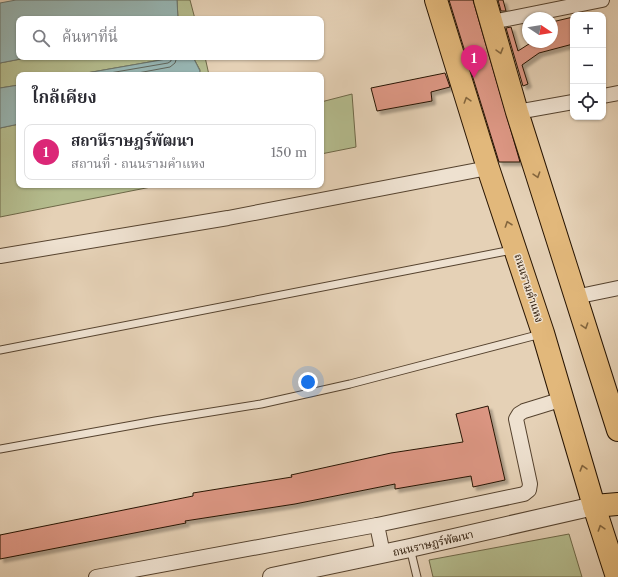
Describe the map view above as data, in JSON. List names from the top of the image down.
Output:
{
  "streets": {
    "main road": ["ถนนรามคำแหง"],
    "street": ["ถนนราษฏร์พัฒนา"]
  },
  "crossings": [
    ["ถนนรามคำแหง", "ถนนราษฏร์พัฒนา"]
  ],
  "north": "right",
  "page": {
    "map_buttons": ["+", "−"],
    "search": "ค้นหาที่นี่",
    "pins": "1",
    "heading": "ใกล้เคียง",
    "list": [
      {
        "mark": "1",
        "name": "สถานีราษฎร์พัฒนา",
        "note": "สถานที่ · ถนนรามคำแหง",
        "value": "150 m"
      }
    ]
  }
}
